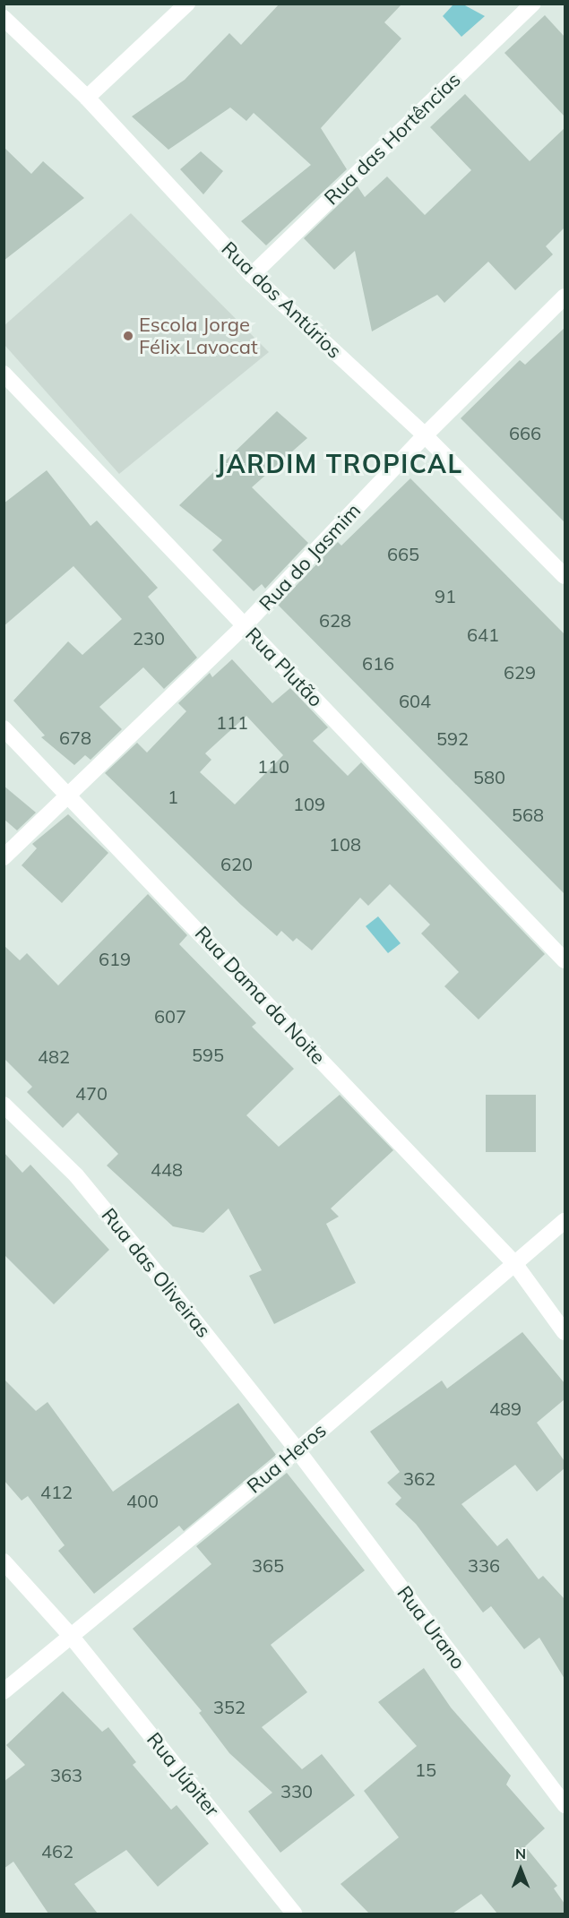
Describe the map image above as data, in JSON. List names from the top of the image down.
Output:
{
  "streets": {
    "street": [
      "Rua das Hortências",
      "Rua dos Antúrios",
      "Rua do Jasmim",
      "Rua Plutão",
      "Rua Dama da Noite",
      "Rua das Oliveiras",
      "Rua Heros",
      "Rua Urano",
      "Rua Júpiter"
    ]
  },
  "crossings": [
    ["Rua das Hortências", "Rua dos Antúrios"],
    ["Rua dos Antúrios", "Rua do Jasmim"],
    ["Rua do Jasmim", "Rua Plutão"],
    ["Rua do Jasmim", "Rua Dama da Noite"],
    ["Rua Dama da Noite", "Rua Heros"],
    ["Rua das Oliveiras", "Rua Heros"],
    ["Rua das Oliveiras", "Rua Urano"],
    ["Rua Heros", "Rua Urano"],
    ["Rua Heros", "Rua Júpiter"]
  ],
  "districts": ["JARDIM TROPICAL"],
  "places": ["Escola Jorge Félix Lavocat"],
  "house_numbers": [
    "666",
    "665",
    "91",
    "628",
    "641",
    "230",
    "616",
    "629",
    "604",
    "111",
    "678",
    "592",
    "110",
    "580",
    "1",
    "109",
    "568",
    "108",
    "620",
    "619",
    "607",
    "595",
    "482",
    "470",
    "448",
    "489",
    "362",
    "412",
    "400",
    "365",
    "336",
    "352",
    "15",
    "363",
    "330",
    "462"
  ],
  "north": "top"
}
